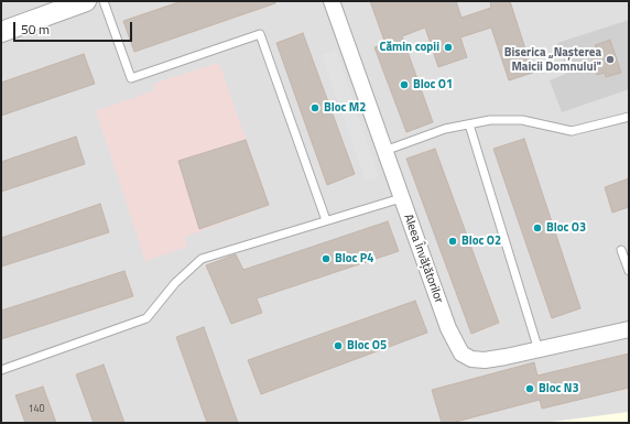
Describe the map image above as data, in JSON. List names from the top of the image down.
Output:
{
  "streets": {
    "street": ["Aleea Învățătorilor"]
  },
  "places": [
    "Cămin copii",
    "Biserica „Nașterea Maicii Domnului\"",
    "Bloc O1",
    "Bloc M2",
    "Bloc O3",
    "Bloc O2",
    "Bloc P4",
    "Bloc O5",
    "Bloc N3"
  ],
  "house_numbers": ["140"],
  "scale_bar": "50 m"
}
